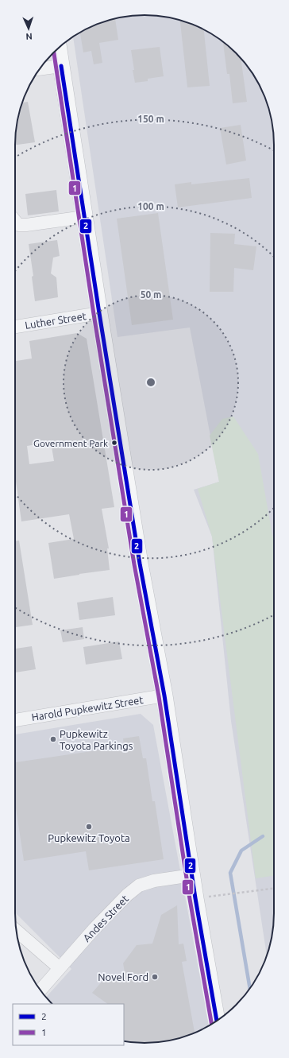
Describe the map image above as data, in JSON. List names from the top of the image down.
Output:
{
  "streets": {
    "street": ["Luther Street", "Harold Pupkewitz Street", "Andes Street"]
  },
  "places": [
    "Government Park",
    "Pupkewitz Toyota Parkings",
    "Pupkewitz Toyota",
    "Novel Ford"
  ],
  "lines": ["transit line 1", "transit line 2"],
  "legend": ["2", "1"],
  "north": "bottom",
  "rings": ["150 m", "100 m", "50 m"]
}
